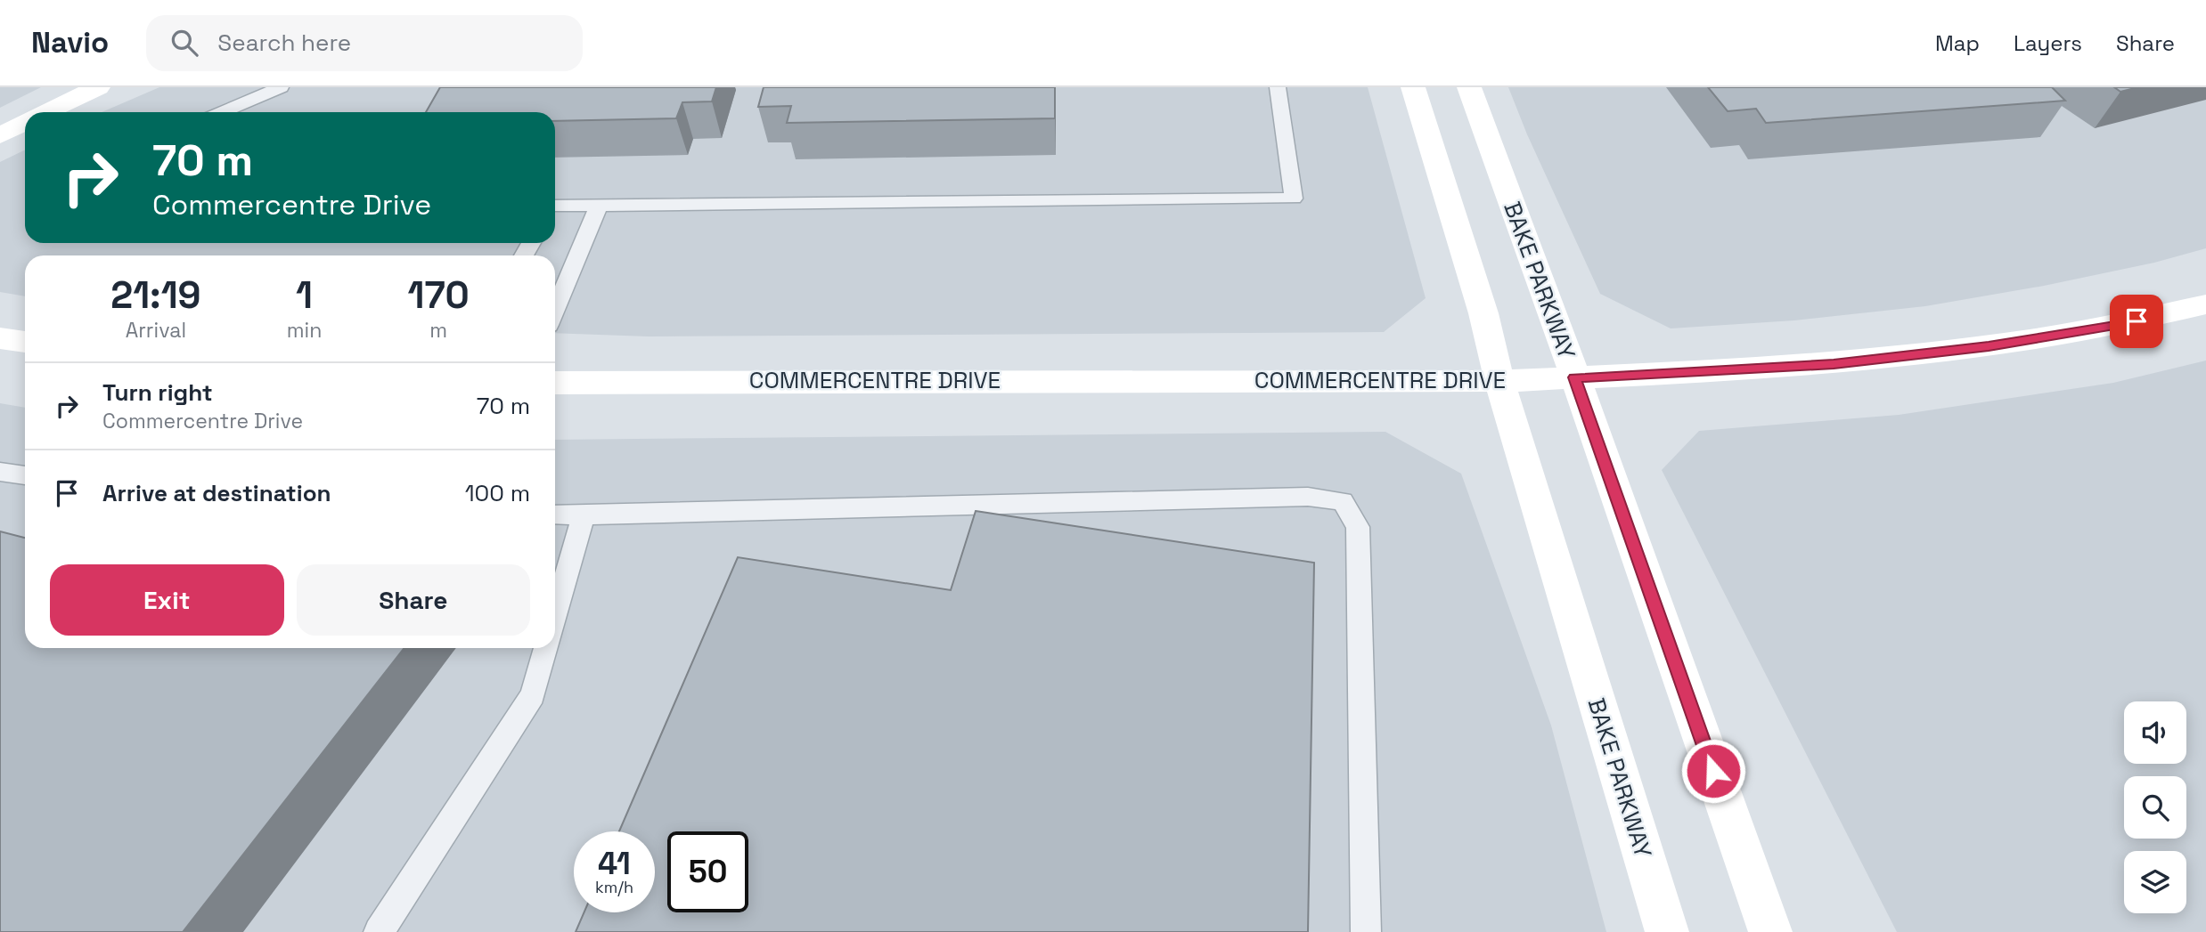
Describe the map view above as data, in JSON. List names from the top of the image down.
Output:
{
  "streets": {
    "main road": ["BAKE PARKWAY", "COMMERCENTRE DRIVE"]
  },
  "crossings": [
    ["BAKE PARKWAY", "COMMERCENTRE DRIVE"]
  ],
  "page": {
    "header": "Navio",
    "search": "Search here",
    "nav": ["Map", "Layers", "Share"],
    "turn": ["70 m", "Commercentre Drive"],
    "eta": [
      "21:19",
      "Arrival",
      "1",
      "min",
      "170",
      "m"
    ],
    "list": [
      {
        "name": "Turn right",
        "note": "Commercentre Drive",
        "value": "70 m"
      },
      {
        "name": "Arrive at destination",
        "value": "100 m"
      }
    ],
    "buttons": ["Exit", "Share"],
    "speed": "41 km/h",
    "limit": "50"
  }
}
